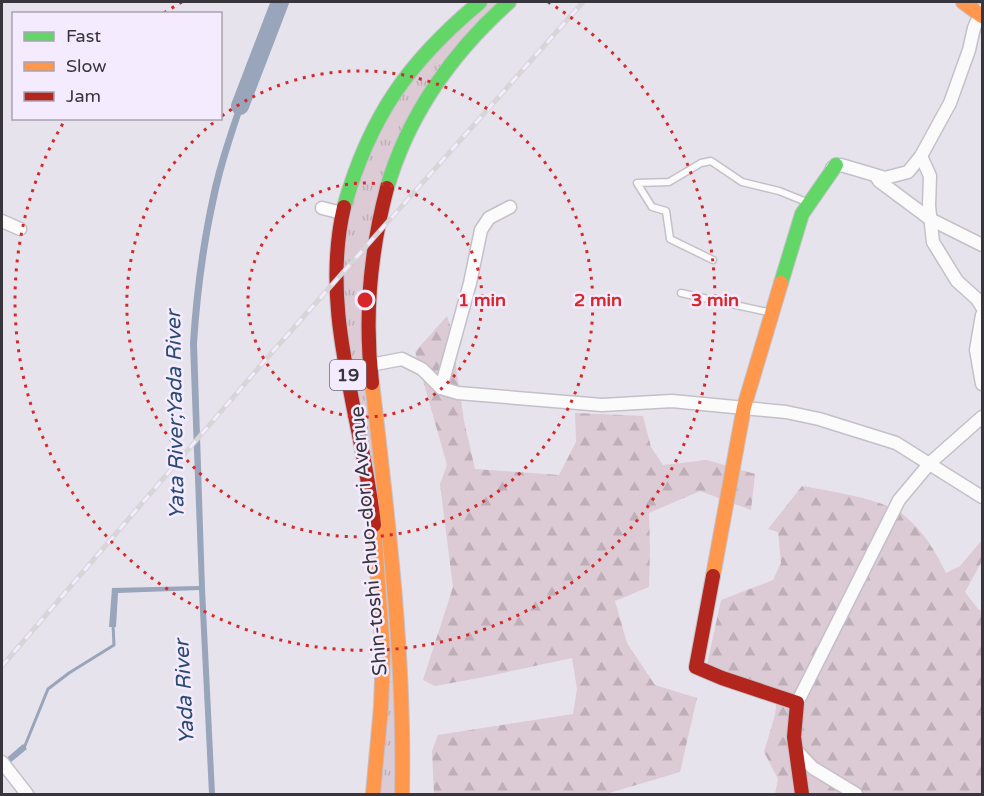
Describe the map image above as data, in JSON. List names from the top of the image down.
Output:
{
  "streets": {
    "main road": ["19", "Shin-toshi chuo-dori Avenue"]
  },
  "water": ["Yata River;Yada River", "Yada River"],
  "legend": ["Fast", "Slow", "Jam"],
  "rings": ["1 min", "2 min", "3 min"]
}
